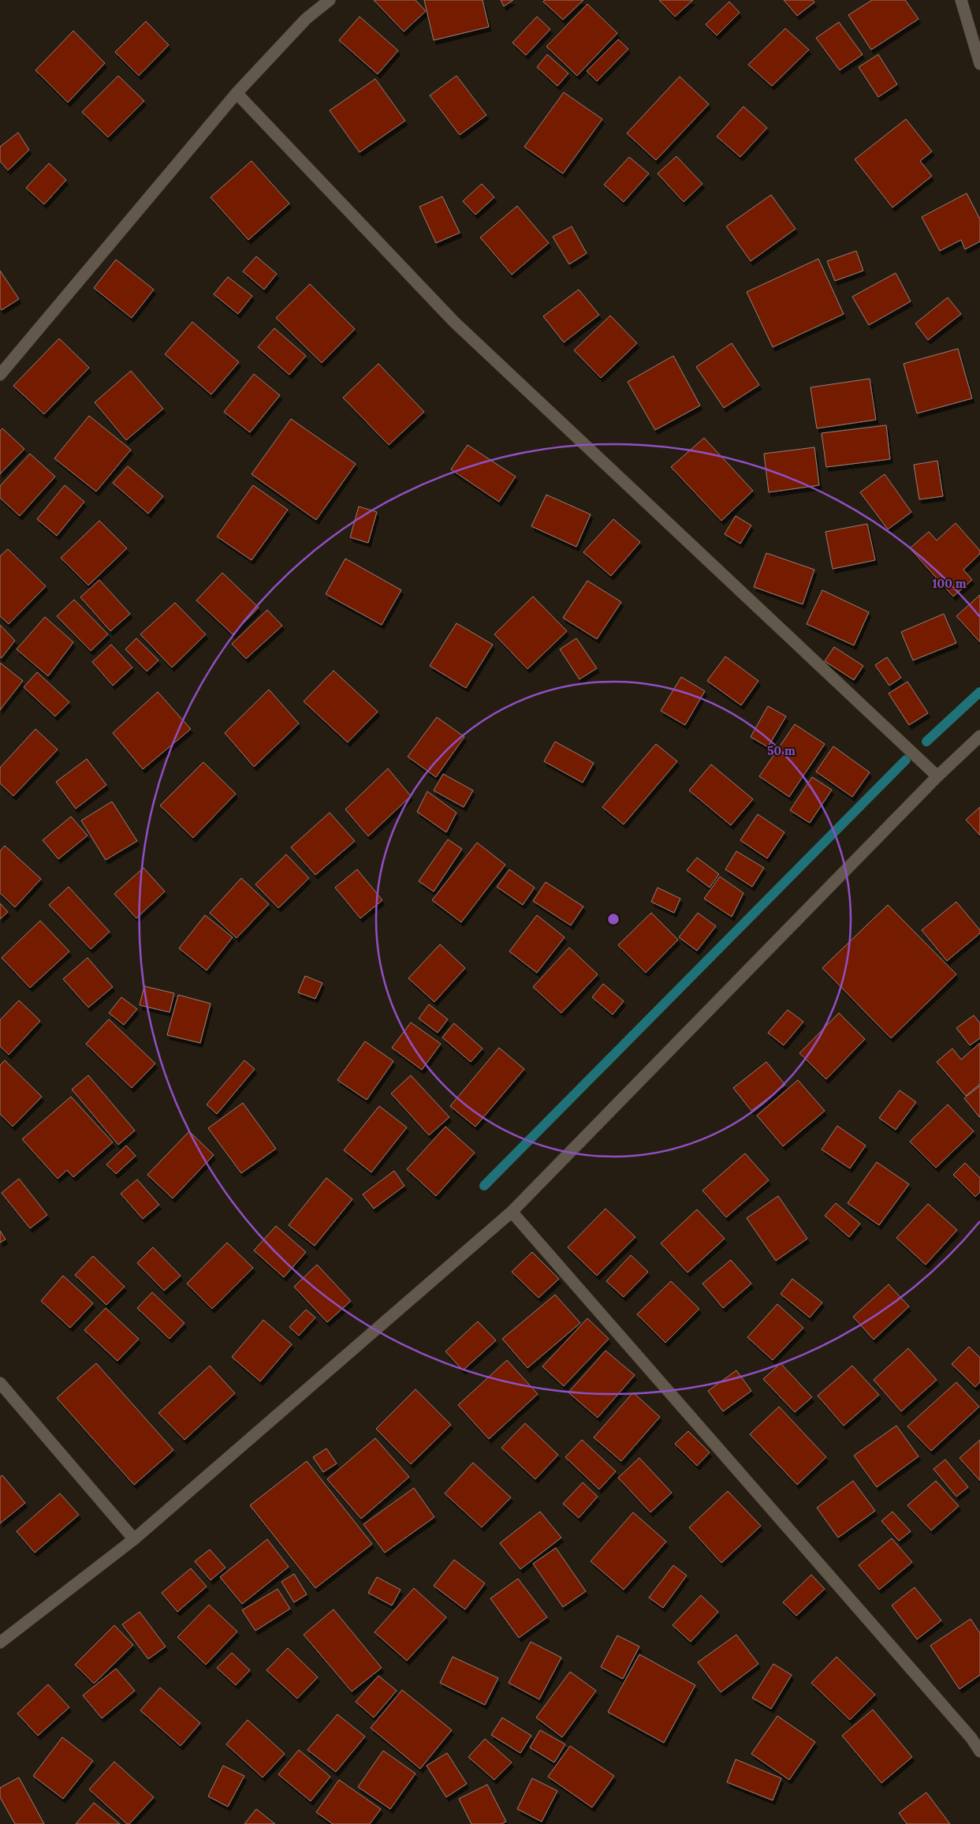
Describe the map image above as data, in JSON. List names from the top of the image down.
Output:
{
  "rings": ["100 m", "50 m"]
}
